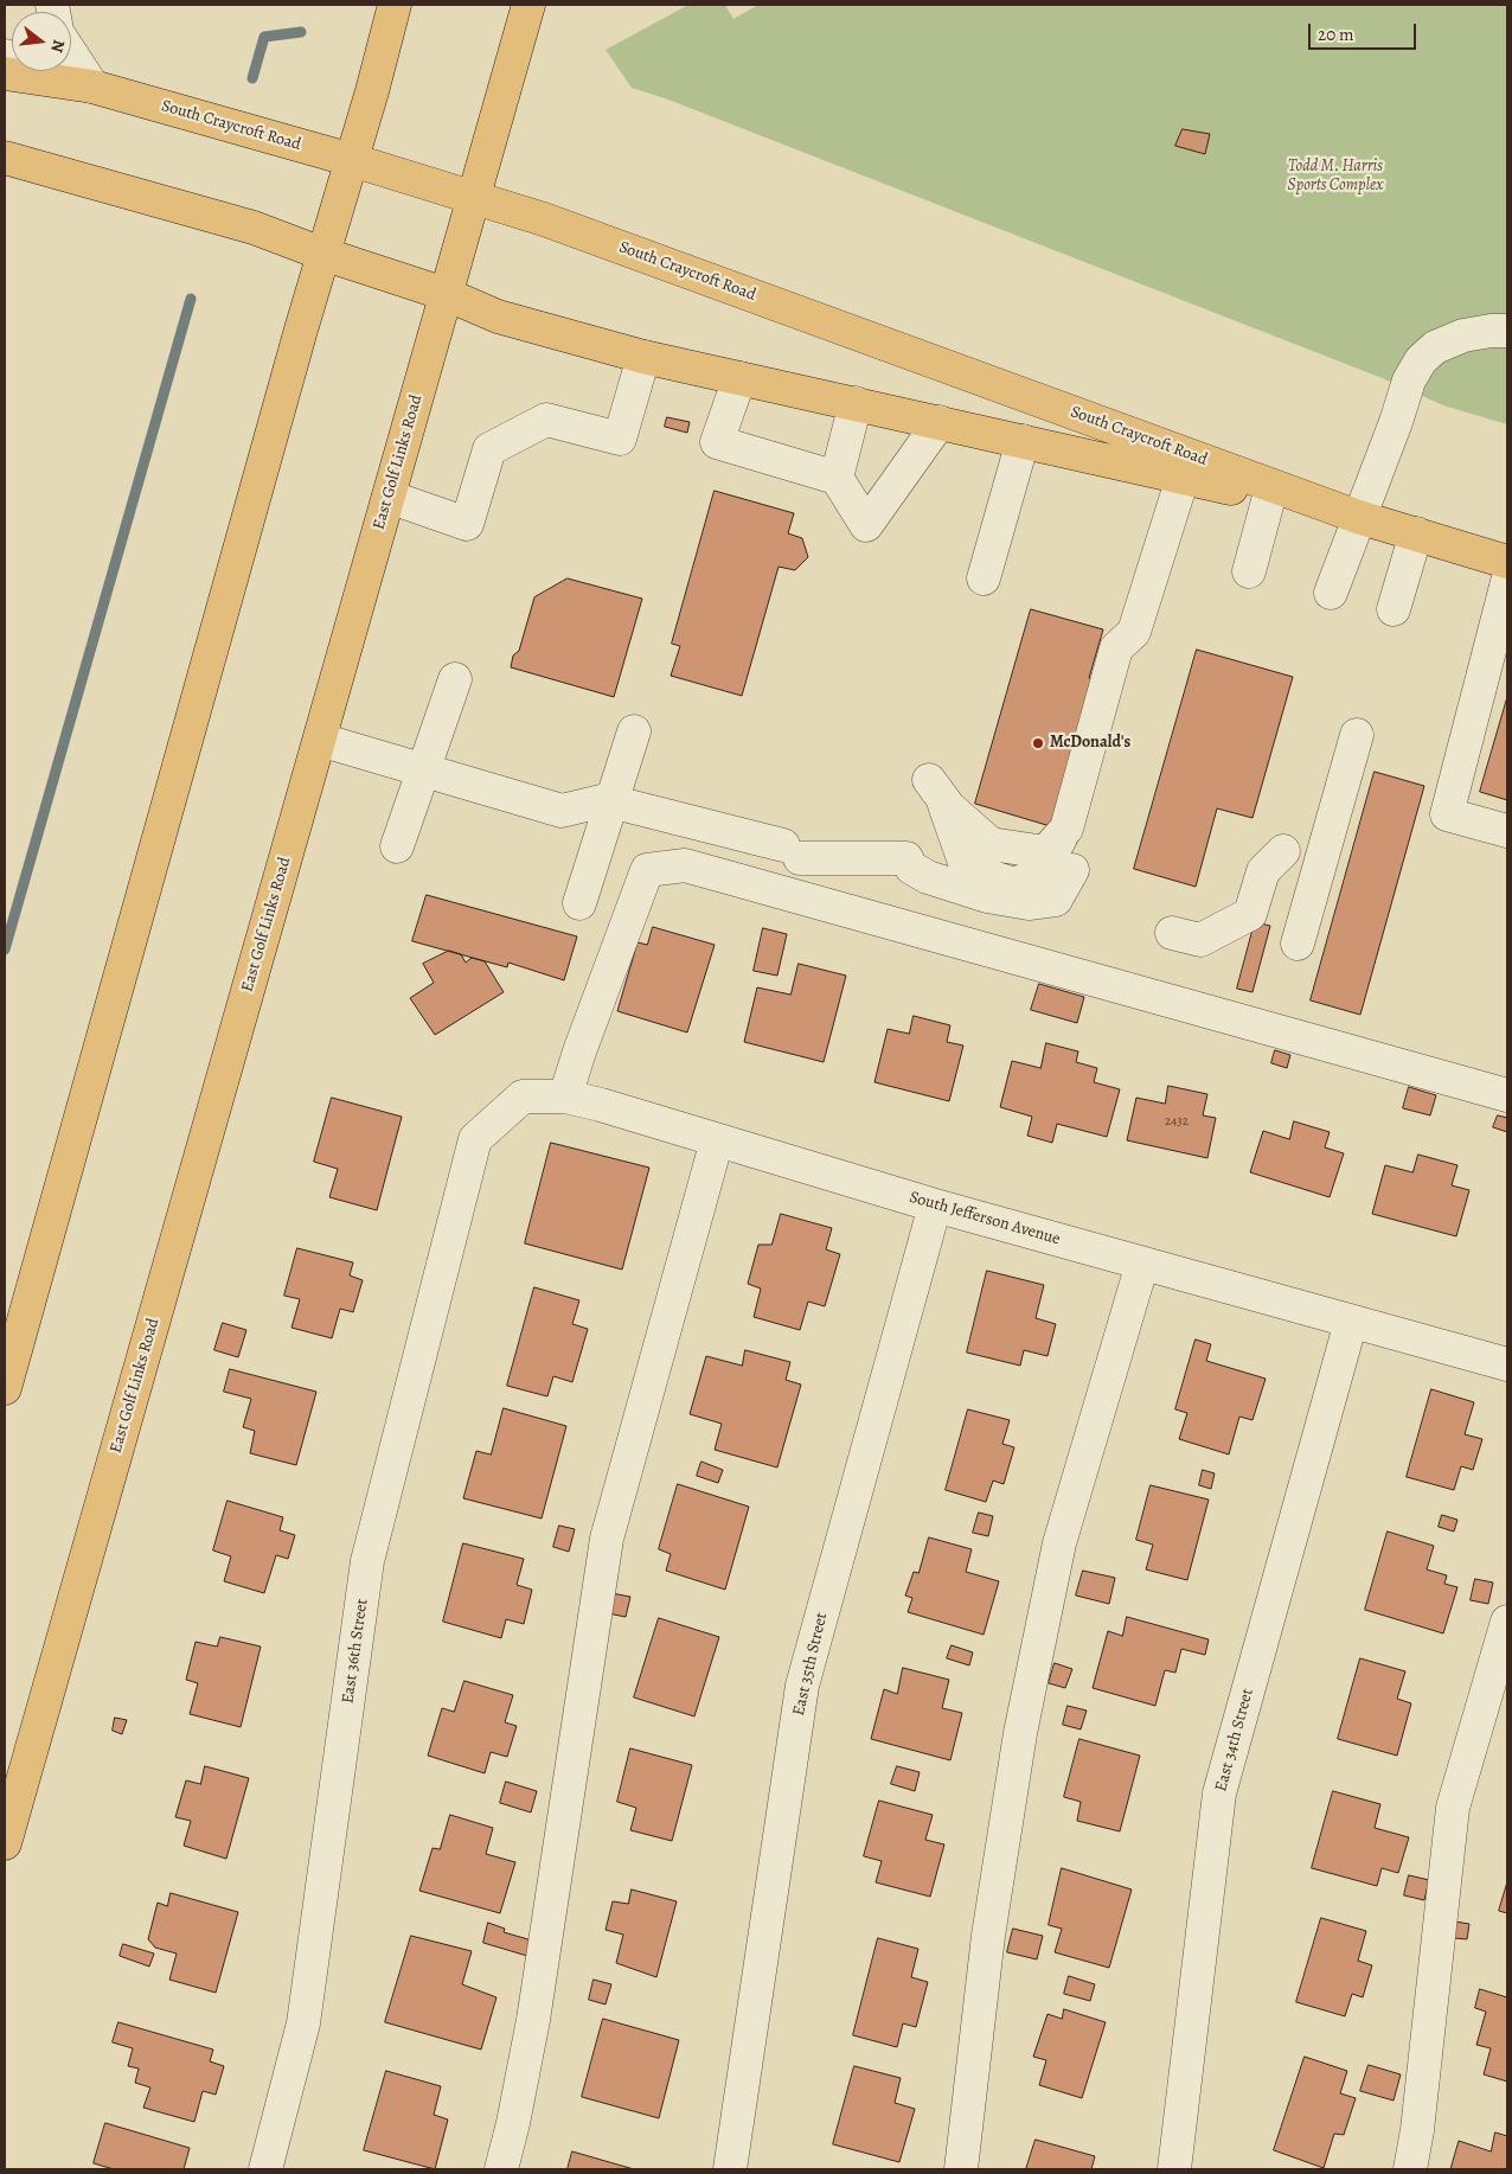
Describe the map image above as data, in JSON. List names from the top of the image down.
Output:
{
  "streets": {
    "main road": ["South Craycroft Road", "East Golf Links Road"],
    "street": [
      "South Jefferson Avenue",
      "East 36th Street",
      "East 35th Street",
      "East 34th Street"
    ]
  },
  "crossings": [
    ["South Craycroft Road", "East Golf Links Road"],
    ["South Jefferson Avenue", "East 36th Street"],
    ["South Jefferson Avenue", "East 35th Street"],
    ["South Jefferson Avenue", "East 34th Street"]
  ],
  "parks": ["Todd M. Harris Sports Complex"],
  "places": ["McDonald's"],
  "house_numbers": ["2432"],
  "scale_bar": "20 m",
  "north": "right"
}
